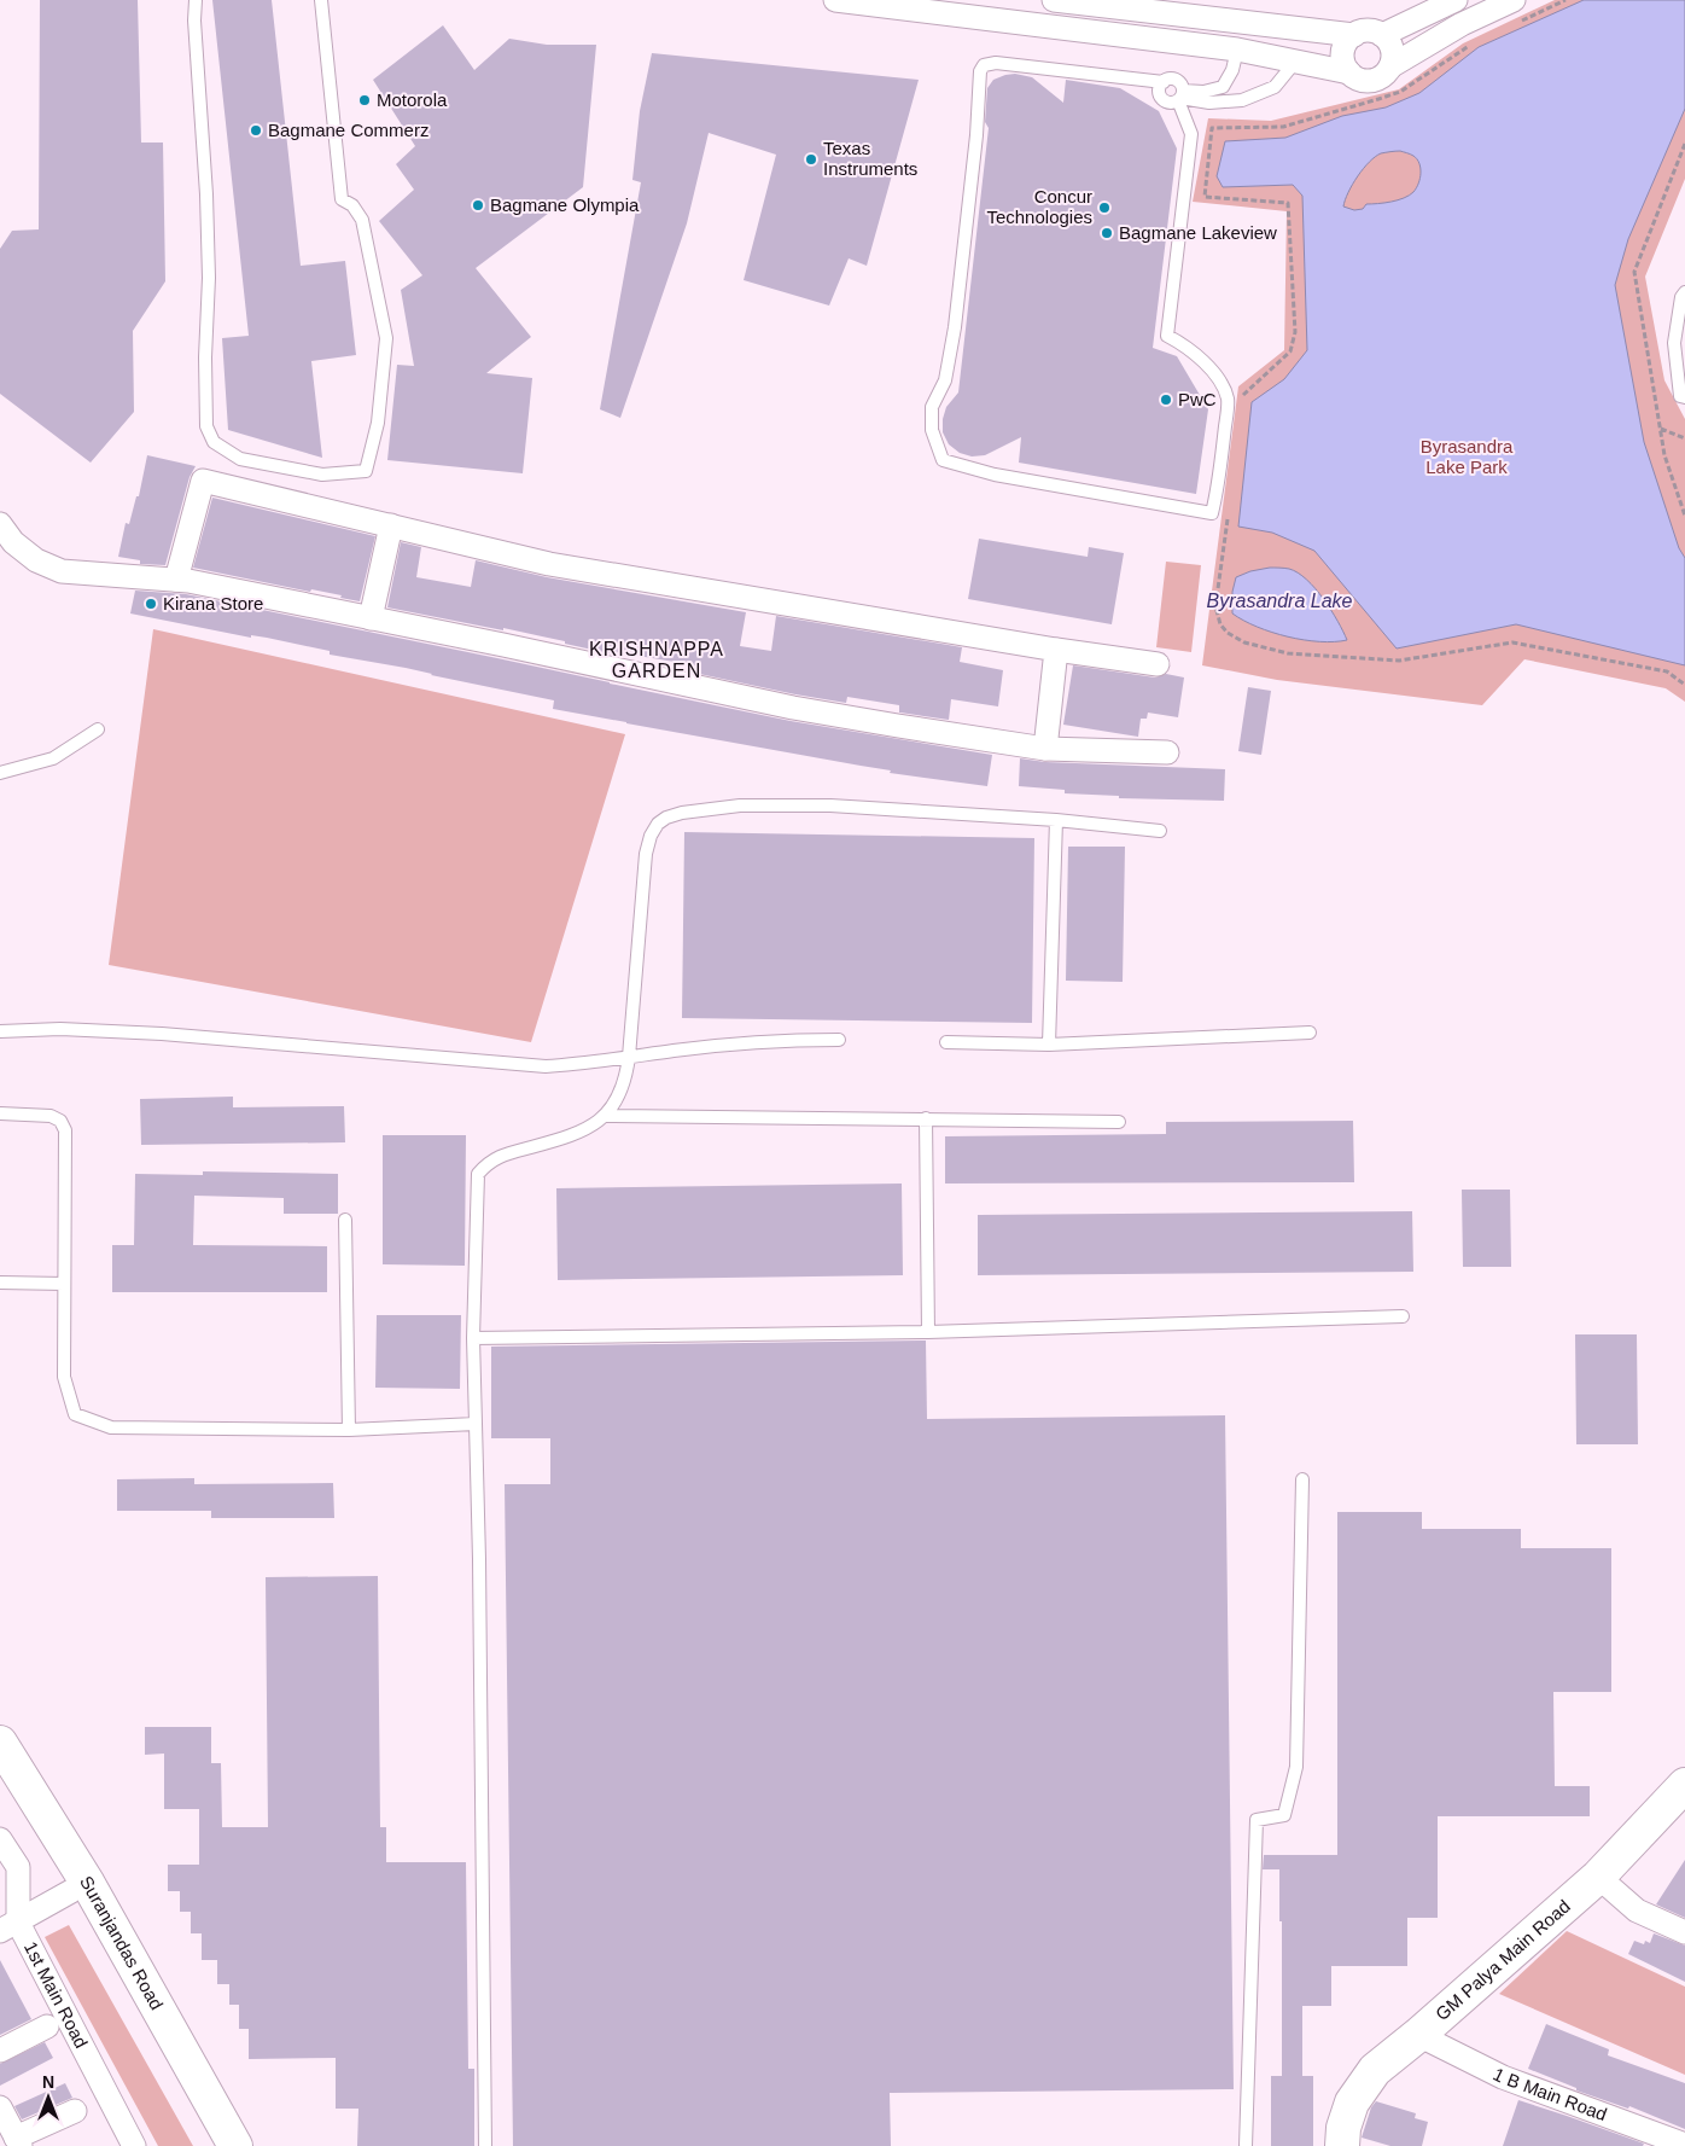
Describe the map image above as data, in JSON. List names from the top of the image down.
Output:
{
  "streets": {
    "main road": ["Suranjandas Road", "GM Palya Main Road"],
    "street": ["1st Main Road", "1 B Main Road"]
  },
  "crossings": [
    ["GM Palya Main Road", "1 B Main Road"]
  ],
  "districts": ["KRISHNAPPA GARDEN"],
  "water": ["Byrasandra Lake"],
  "parks": ["Byrasandra Lake Park"],
  "places": [
    "Motorola",
    "Bagmane Commerz",
    "Texas Instruments",
    "Bagmane Olympia",
    "Concur Technologies",
    "Bagmane Lakeview",
    "PwC",
    "Kirana Store"
  ],
  "north": "top"
}
